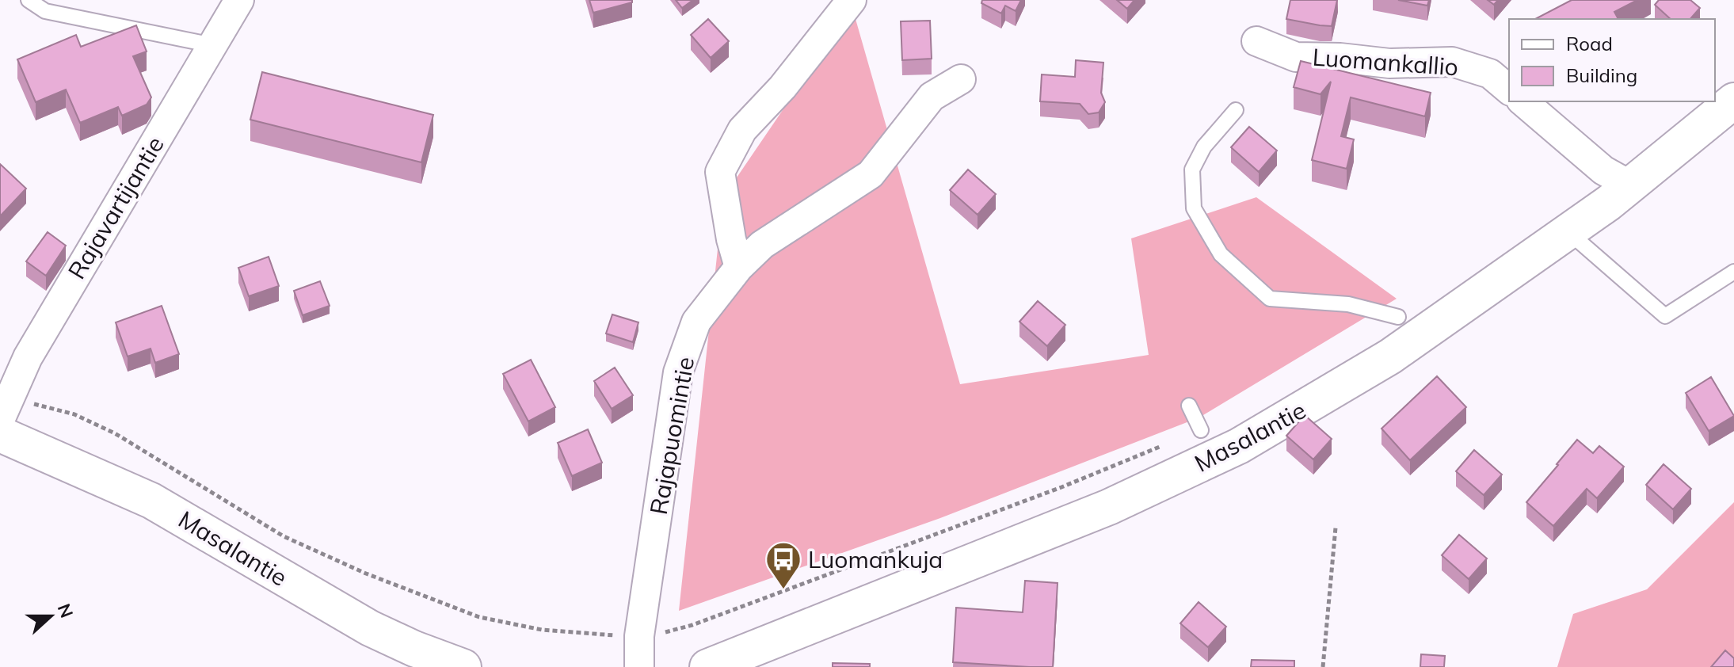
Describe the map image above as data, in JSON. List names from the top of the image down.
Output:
{
  "streets": {
    "street": [
      "Luomankallio",
      "Rajavartijantie",
      "Rajapuomintie",
      "Masalantie"
    ]
  },
  "places": {
    "bus stop": ["Luomankuja"]
  },
  "legend": ["Road", "Building"],
  "north": "right"
}
